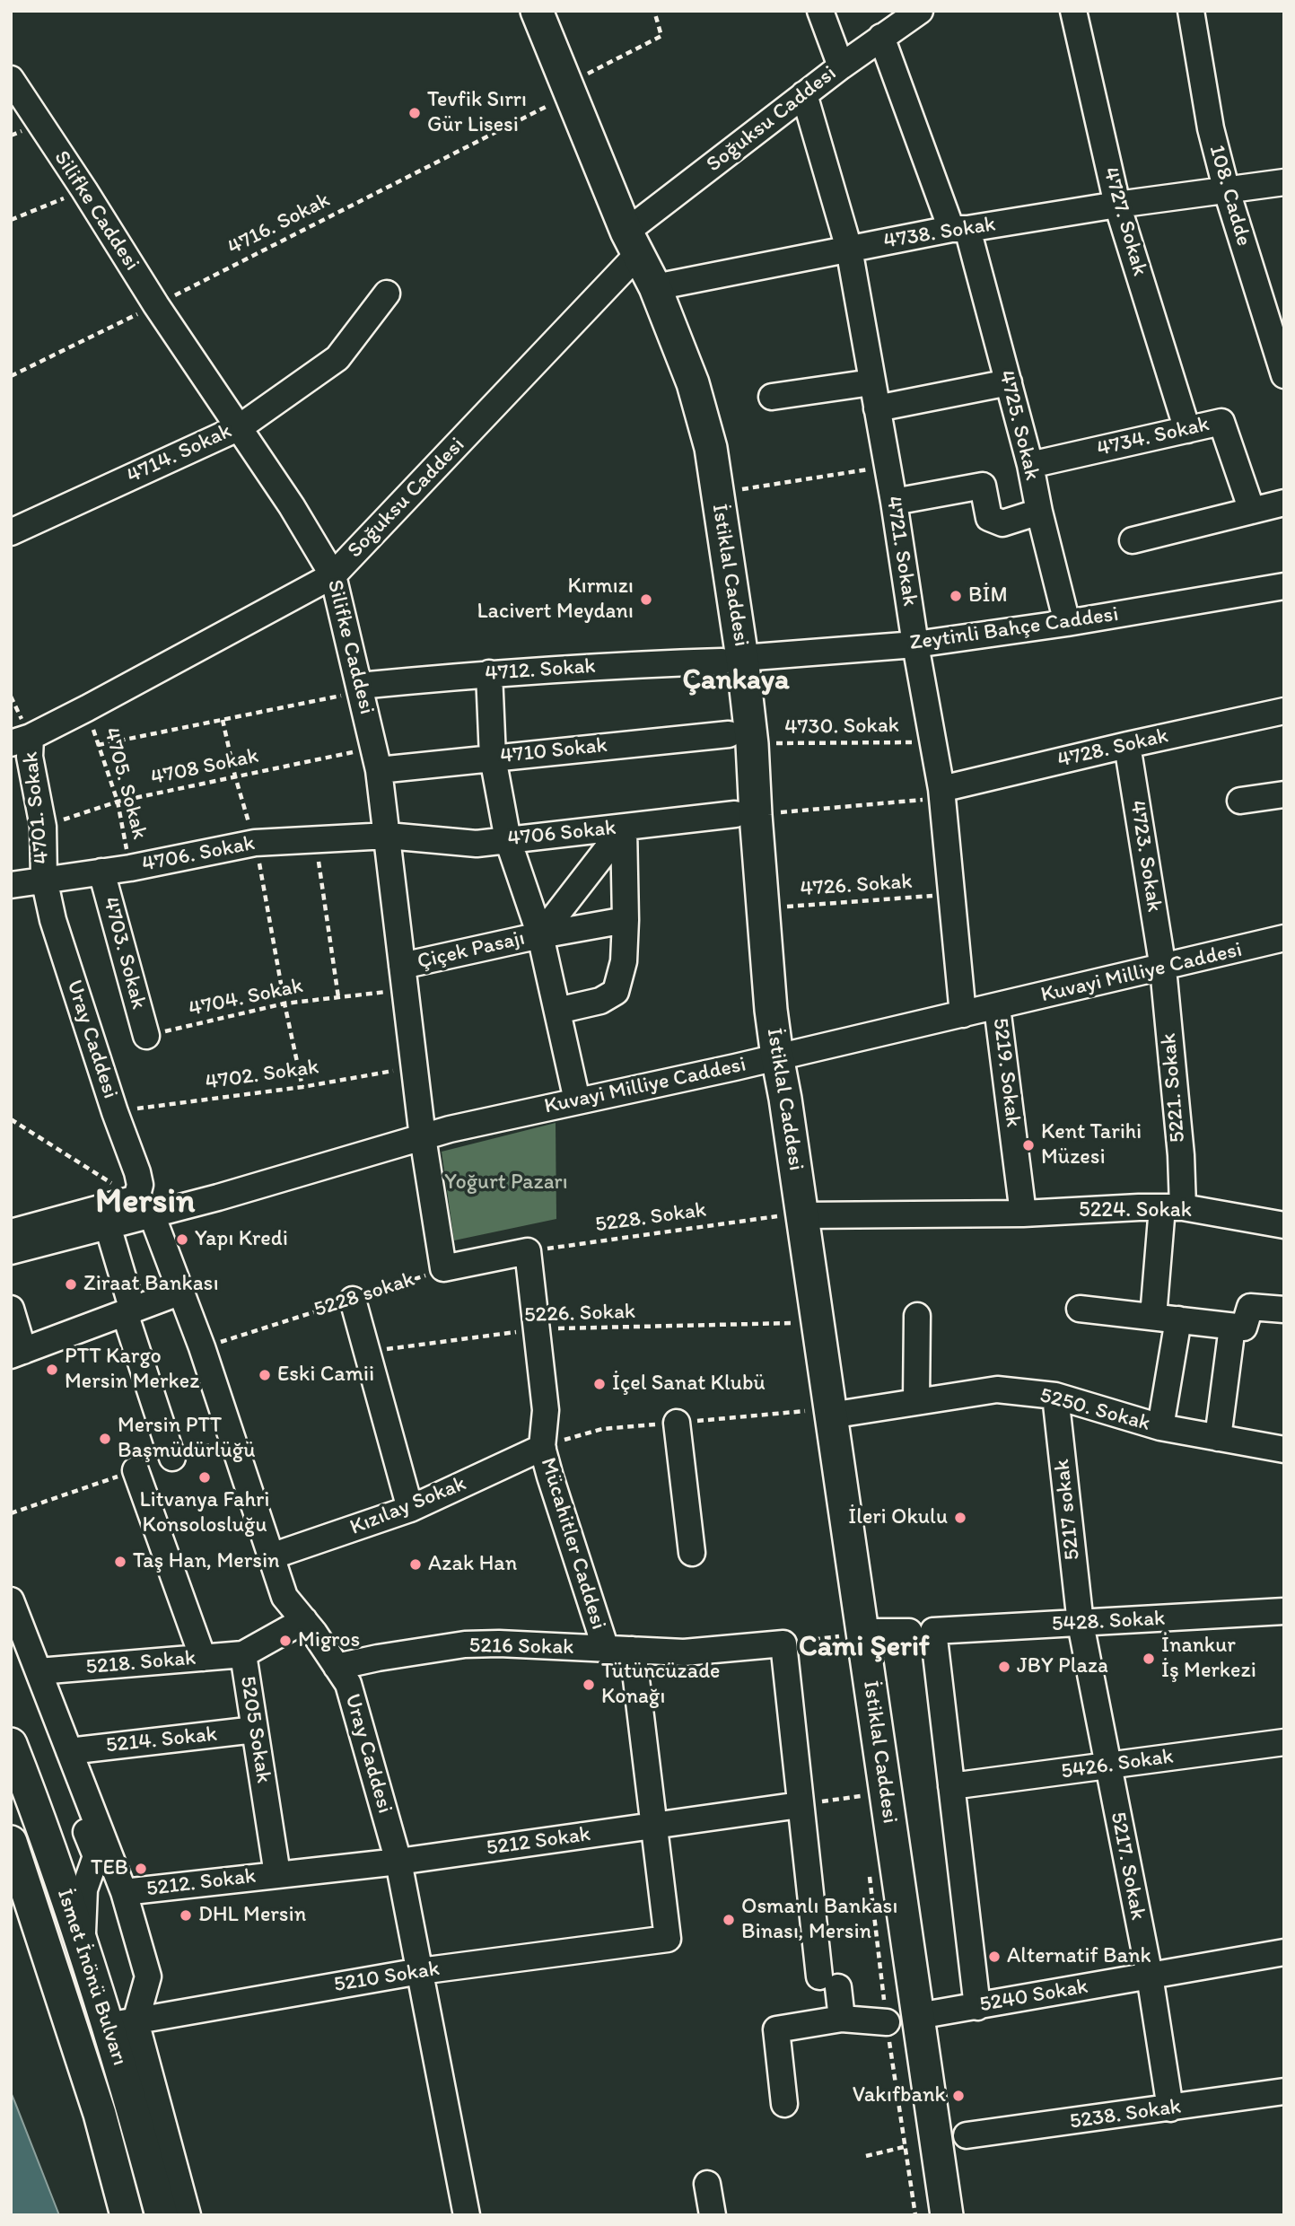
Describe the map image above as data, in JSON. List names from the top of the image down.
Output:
{
  "streets": {
    "main road": ["İstiklal Caddesi", "İsmet İnönü Bulvarı"],
    "street": [
      "Soğuksu Caddesi",
      "108. Cadde",
      "Silifke Caddesi",
      "4727. Sokak",
      "4738. Sokak",
      "4725. Sokak",
      "4734. Sokak",
      "4714. Sokak",
      "4721. Sokak",
      "Zeytinli Bahçe Caddesi",
      "4712. Sokak",
      "4728. Sokak",
      "4710 Sokak",
      "4701. Sokak",
      "4706 Sokak",
      "4706. Sokak",
      "4723. Sokak",
      "Çiçek Pasajı",
      "4703. Sokak",
      "Kuvayi Milliye Caddesi",
      "Uray Caddesi",
      "5219. Sokak",
      "5221. Sokak",
      "5224. Sokak",
      "5228 sokak",
      "5250. Sokak",
      "Kızılay Sokak",
      "5217 sokak",
      "Mücahitler Caddesi",
      "5428. Sokak",
      "5216 Sokak",
      "5218. Sokak",
      "5205 Sokak",
      "5214. Sokak",
      "5426. Sokak",
      "5212 Sokak",
      "5217. Sokak",
      "5212. Sokak",
      "5210 Sokak",
      "5240 Sokak",
      "5238. Sokak"
    ],
    "path": [
      "4716. Sokak",
      "4730. Sokak",
      "4708 Sokak",
      "4705. Sokak",
      "4726. Sokak",
      "4704. Sokak",
      "4702. Sokak",
      "5228. Sokak",
      "5226. Sokak"
    ]
  },
  "crossings": [
    ["Soğuksu Caddesi", "Silifke Caddesi"],
    ["Soğuksu Caddesi", "4725. Sokak"],
    ["Soğuksu Caddesi", "4721. Sokak"],
    ["Soğuksu Caddesi", "İstiklal Caddesi"],
    ["Soğuksu Caddesi", "4705. Sokak"],
    ["Soğuksu Caddesi", "4701. Sokak"],
    ["108. Cadde", "4738. Sokak"],
    ["Silifke Caddesi", "4716. Sokak"],
    ["Silifke Caddesi", "4714. Sokak"],
    ["Silifke Caddesi", "4712. Sokak"],
    ["Silifke Caddesi", "4710 Sokak"],
    ["Silifke Caddesi", "4708 Sokak"],
    ["Silifke Caddesi", "4706 Sokak"],
    ["Silifke Caddesi", "4706. Sokak"],
    ["Silifke Caddesi", "Çiçek Pasajı"],
    ["Silifke Caddesi", "Kuvayi Milliye Caddesi"],
    ["Silifke Caddesi", "4704. Sokak"],
    ["Silifke Caddesi", "4702. Sokak"],
    ["Silifke Caddesi", "5228 sokak"],
    ["4727. Sokak", "4738. Sokak"],
    ["4727. Sokak", "4734. Sokak"],
    ["4716. Sokak", "İstiklal Caddesi"],
    ["4738. Sokak", "4725. Sokak"],
    ["4738. Sokak", "4721. Sokak"],
    ["4738. Sokak", "İstiklal Caddesi"],
    ["4725. Sokak", "4734. Sokak"],
    ["4725. Sokak", "Zeytinli Bahçe Caddesi"],
    ["4721. Sokak", "Zeytinli Bahçe Caddesi"],
    ["4721. Sokak", "4730. Sokak"],
    ["4721. Sokak", "4728. Sokak"],
    ["4721. Sokak", "4726. Sokak"],
    ["4721. Sokak", "Kuvayi Milliye Caddesi"],
    ["İstiklal Caddesi", "Zeytinli Bahçe Caddesi"],
    ["İstiklal Caddesi", "4712. Sokak"],
    ["İstiklal Caddesi", "4730. Sokak"],
    ["İstiklal Caddesi", "4710 Sokak"],
    ["İstiklal Caddesi", "4706 Sokak"],
    ["İstiklal Caddesi", "4726. Sokak"],
    ["İstiklal Caddesi", "Kuvayi Milliye Caddesi"],
    ["İstiklal Caddesi", "5224. Sokak"],
    ["İstiklal Caddesi", "5228. Sokak"],
    ["İstiklal Caddesi", "5250. Sokak"],
    ["İstiklal Caddesi", "5428. Sokak"],
    ["İstiklal Caddesi", "5212 Sokak"],
    ["İstiklal Caddesi", "5240 Sokak"],
    ["Zeytinli Bahçe Caddesi", "4712. Sokak"],
    ["4712. Sokak", "Çiçek Pasajı"],
    ["4730. Sokak", "4710 Sokak"],
    ["4728. Sokak", "4723. Sokak"],
    ["4710 Sokak", "4708 Sokak"],
    ["4710 Sokak", "Çiçek Pasajı"],
    ["4708 Sokak", "4705. Sokak"],
    ["4708 Sokak", "4701. Sokak"],
    ["4705. Sokak", "4706. Sokak"],
    ["4701. Sokak", "4706. Sokak"],
    ["4701. Sokak", "Uray Caddesi"],
    ["4706 Sokak", "4706. Sokak"],
    ["4706 Sokak", "Çiçek Pasajı"],
    ["4706. Sokak", "4703. Sokak"],
    ["4706. Sokak", "Uray Caddesi"],
    ["4723. Sokak", "Kuvayi Milliye Caddesi"],
    ["4723. Sokak", "5221. Sokak"],
    ["Çiçek Pasajı", "Kuvayi Milliye Caddesi"],
    ["Çiçek Pasajı", "4704. Sokak"],
    ["4703. Sokak", "4704. Sokak"],
    ["Kuvayi Milliye Caddesi", "Uray Caddesi"],
    ["Kuvayi Milliye Caddesi", "5219. Sokak"],
    ["Kuvayi Milliye Caddesi", "5221. Sokak"],
    ["Uray Caddesi", "4702. Sokak"],
    ["Uray Caddesi", "5228 sokak"],
    ["Uray Caddesi", "Kızılay Sokak"],
    ["Uray Caddesi", "5216 Sokak"],
    ["Uray Caddesi", "5205 Sokak"],
    ["Uray Caddesi", "5212 Sokak"],
    ["Uray Caddesi", "5210 Sokak"],
    ["5219. Sokak", "5224. Sokak"],
    ["5221. Sokak", "5224. Sokak"],
    ["5224. Sokak", "5228. Sokak"],
    ["5228. Sokak", "5228 sokak"],
    ["5228. Sokak", "Mücahitler Caddesi"],
    ["5228 sokak", "Mücahitler Caddesi"],
    ["5226. Sokak", "Mücahitler Caddesi"],
    ["5250. Sokak", "5217 sokak"],
    ["Kızılay Sokak", "Mücahitler Caddesi"],
    ["5217 sokak", "5428. Sokak"],
    ["5217 sokak", "5217. Sokak"],
    ["Mücahitler Caddesi", "5216 Sokak"],
    ["Mücahitler Caddesi", "5212 Sokak"],
    ["Mücahitler Caddesi", "5210 Sokak"],
    ["5428. Sokak", "5217. Sokak"],
    ["5218. Sokak", "5205 Sokak"],
    ["5205 Sokak", "5214. Sokak"],
    ["5205 Sokak", "5212 Sokak"],
    ["5205 Sokak", "5212. Sokak"],
    ["5426. Sokak", "5217. Sokak"],
    ["5212 Sokak", "5212. Sokak"],
    ["5217. Sokak", "5240 Sokak"],
    ["5217. Sokak", "5238. Sokak"],
    ["İsmet İnönü Bulvarı", "5210 Sokak"]
  ],
  "districts": ["Çankaya", "Mersin", "Cami Şerif"],
  "parks": ["Yoğurt Pazarı"],
  "places": [
    "Tevfik Sırrı Gür Lisesi",
    "BİM",
    "Kırmızı Lacivert Meydanı",
    "Kent Tarihi Müzesi",
    "Yapı Kredi",
    "Ziraat Bankası",
    "PTT Kargo Mersin Merkez",
    "Eski Camii",
    "İçel Sanat Klubü",
    "Mersin PTT Başmüdürlüğü",
    "Litvanya Fahri Konsolosluğu",
    "İleri Okulu",
    "Taş Han, Mersin",
    "Azak Han",
    "Migros",
    "İnankur İş Merkezi",
    "JBY Plaza",
    "Tütüncüzade Konağı",
    "TEB",
    "DHL Mersin",
    "Osmanlı Bankası Binası, Mersin",
    "Alternatif Bank",
    "Vakıfbank"
  ]
}
